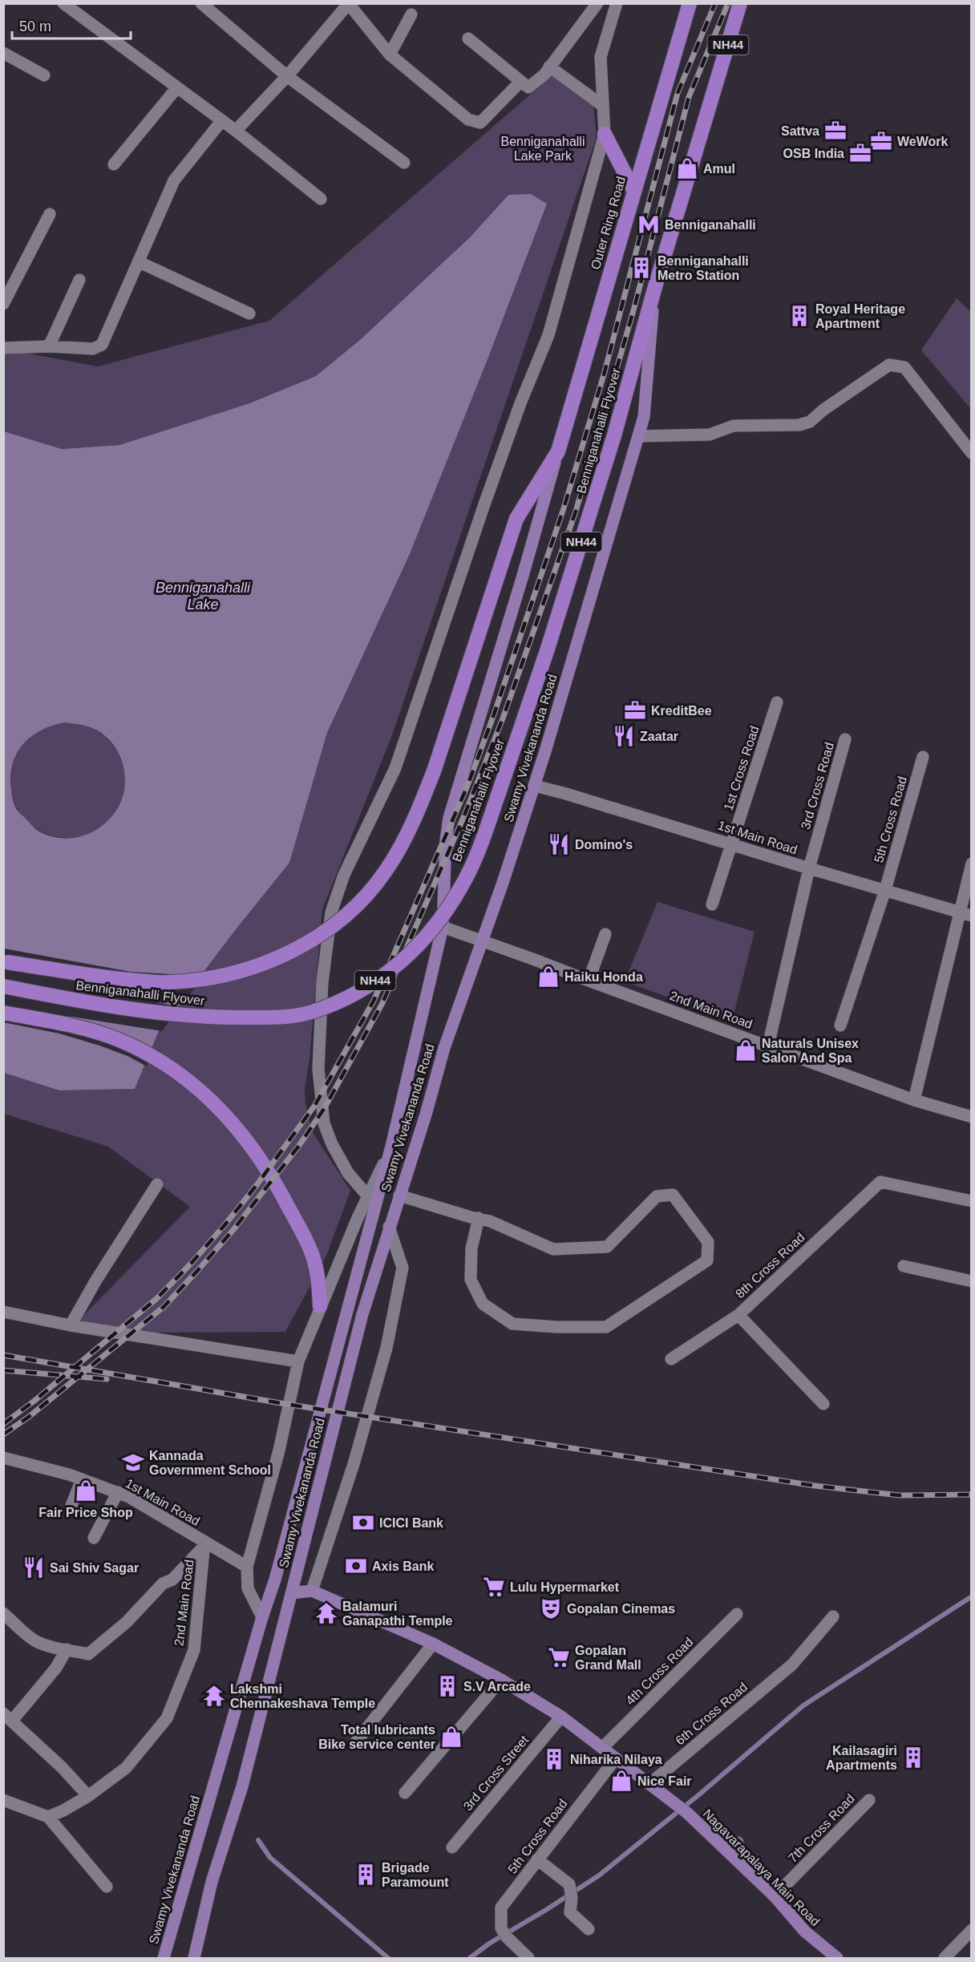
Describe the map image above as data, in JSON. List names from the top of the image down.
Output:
{
  "streets": {
    "highway": ["NH44", "Outer Ring Road", "Benniganahalli Flyover"],
    "main road": ["Swamy Vivekananda Road", "Nagavarapalaya Main Road"],
    "street": [
      "1st Cross Road",
      "3rd Cross Road",
      "5th Cross Road",
      "1st Main Road",
      "2nd Main Road",
      "8th Cross Road",
      "4th Cross Road",
      "6th Cross Road",
      "3rd Cross Street",
      "7th Cross Road"
    ]
  },
  "crossings": [
    ["NH44", "Benniganahalli Flyover"],
    ["NH44", "Swamy Vivekananda Road"],
    ["Outer Ring Road", "Benniganahalli Flyover"],
    ["Outer Ring Road", "Swamy Vivekananda Road"],
    ["Benniganahalli Flyover", "Swamy Vivekananda Road"],
    ["Swamy Vivekananda Road", "1st Main Road"],
    ["Swamy Vivekananda Road", "2nd Main Road"],
    ["1st Cross Road", "1st Main Road"],
    ["3rd Cross Road", "1st Main Road"],
    ["3rd Cross Road", "2nd Main Road"],
    ["5th Cross Road", "1st Main Road"],
    ["5th Cross Road", "Nagavarapalaya Main Road"],
    ["1st Main Road", "2nd Main Road"],
    ["4th Cross Road", "Nagavarapalaya Main Road"],
    ["6th Cross Road", "Nagavarapalaya Main Road"],
    ["3rd Cross Street", "Nagavarapalaya Main Road"],
    ["7th Cross Road", "Nagavarapalaya Main Road"]
  ],
  "water": ["Benniganahalli Lake"],
  "parks": ["Benniganahalli Lake Park"],
  "places": {
    "office": [
      "Sattva",
      "WeWork",
      "OSB India",
      "KreditBee"
    ],
    "shop": [
      "Amul",
      "Haiku Honda",
      "Naturals Unisex Salon And Spa",
      "Fair Price Shop",
      "Total lubricants Bike service center",
      "Nice Fair"
    ],
    "metro station": ["Benniganahalli"],
    "building": [
      "Benniganahalli Metro Station",
      "Royal Heritage Apartment",
      "S.V Arcade",
      "Kailasagiri Apartments",
      "Niharika Nilaya",
      "Brigade Paramount"
    ],
    "restaurant": ["Zaatar", "Domino's", "Sai Shiv Sagar"],
    "school or university": ["Kannada Government School"],
    "bank": ["ICICI Bank", "Axis Bank"],
    "supermarket": ["Lulu Hypermarket", "Gopalan Grand Mall"],
    "theatre": ["Gopalan Cinemas"],
    "temple": ["Balamuri Ganapathi Temple", "Lakshmi Chennakeshava Temple"]
  },
  "scale_bar": "50 m"
}
